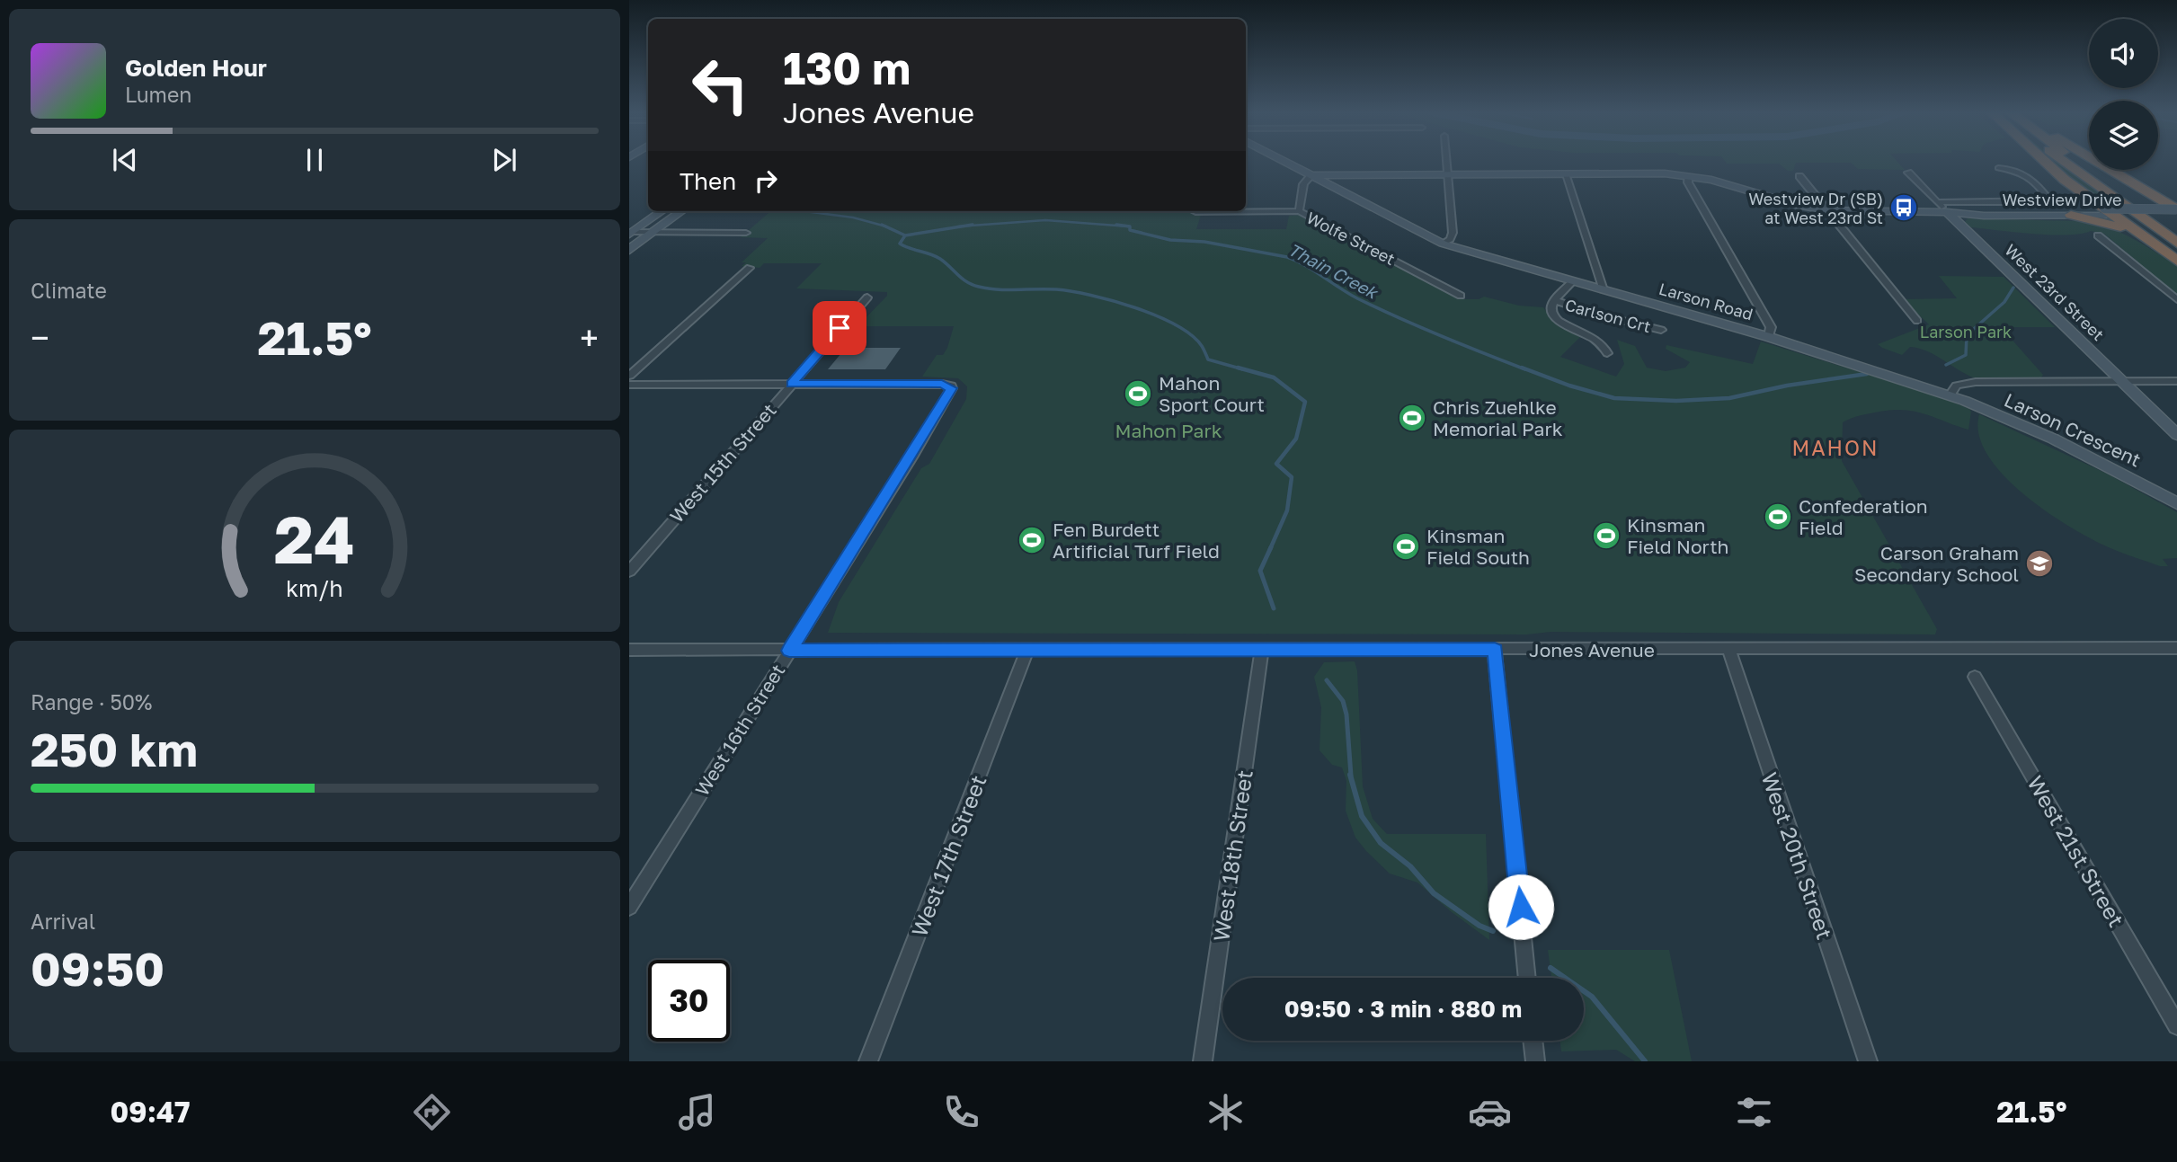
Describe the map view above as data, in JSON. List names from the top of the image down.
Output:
{
  "streets": {
    "main road": [
      "Westview Drive",
      "West 23rd Street",
      "Larson Road",
      "Larson Crescent"
    ],
    "street": [
      "Wolfe Street",
      "Carlson Crt",
      "West 15th Street",
      "Jones Avenue",
      "West 16th Street",
      "West 21st Street",
      "West 17th Street",
      "West 18th Street",
      "West 20th Street"
    ]
  },
  "crossings": [
    ["Westview Drive", "West 23rd Street"],
    ["Westview Drive", "Larson Road"],
    ["Larson Road", "Larson Crescent"],
    ["West 15th Street", "West 16th Street"],
    ["Jones Avenue", "West 16th Street"],
    ["Jones Avenue", "West 17th Street"],
    ["Jones Avenue", "West 18th Street"],
    ["Jones Avenue", "West 20th Street"]
  ],
  "districts": ["MAHON"],
  "water": ["Thain Creek"],
  "parks": ["Larson Park", "Mahon Park"],
  "places": {
    "bus stop": ["Westview Dr (SB) at West 23rd St"],
    "sports": [
      "Mahon Sport Court",
      "Chris Zuehlke Memorial Park",
      "Confederation Field",
      "Kinsman Field North",
      "Fen Burdett Artificial Turf Field",
      "Kinsman Field South"
    ],
    "school or university": ["Carson Graham Secondary School"]
  },
  "page": {
    "turn": ["130 m", "Jones Avenue"],
    "song": ["Golden Hour", "Lumen"],
    "then": "Then",
    "tile": [
      "Climate",
      ["Range · 50%", "250 km"],
      ["Arrival", "09:50"]
    ],
    "heat": ["−", "21.5°", "+"],
    "limit": "30",
    "trip": "09:50 · 3 min · 880 m",
    "tabs": ["09:47", "21.5°"],
    "gauge": ["24", "km/h"]
  }
}
